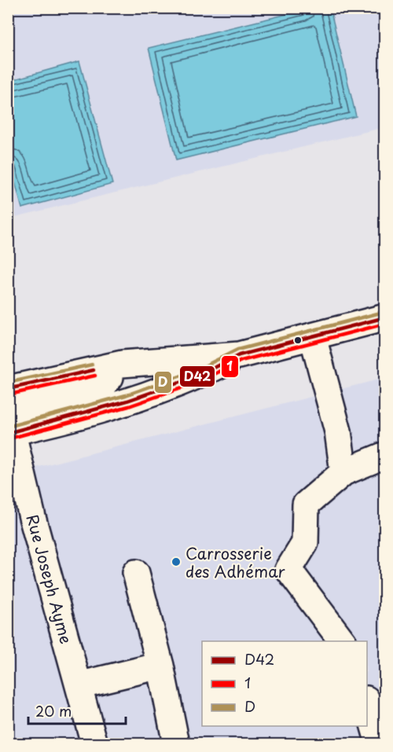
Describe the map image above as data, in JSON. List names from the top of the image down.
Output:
{
  "streets": {
    "street": ["Rue Joseph Ayme"]
  },
  "places": ["Carrosserie des Adhémar"],
  "lines": ["transit line D", "transit line D42", "transit line 1"],
  "legend": ["D42", "1", "D"],
  "scale_bar": "20 m"
}
